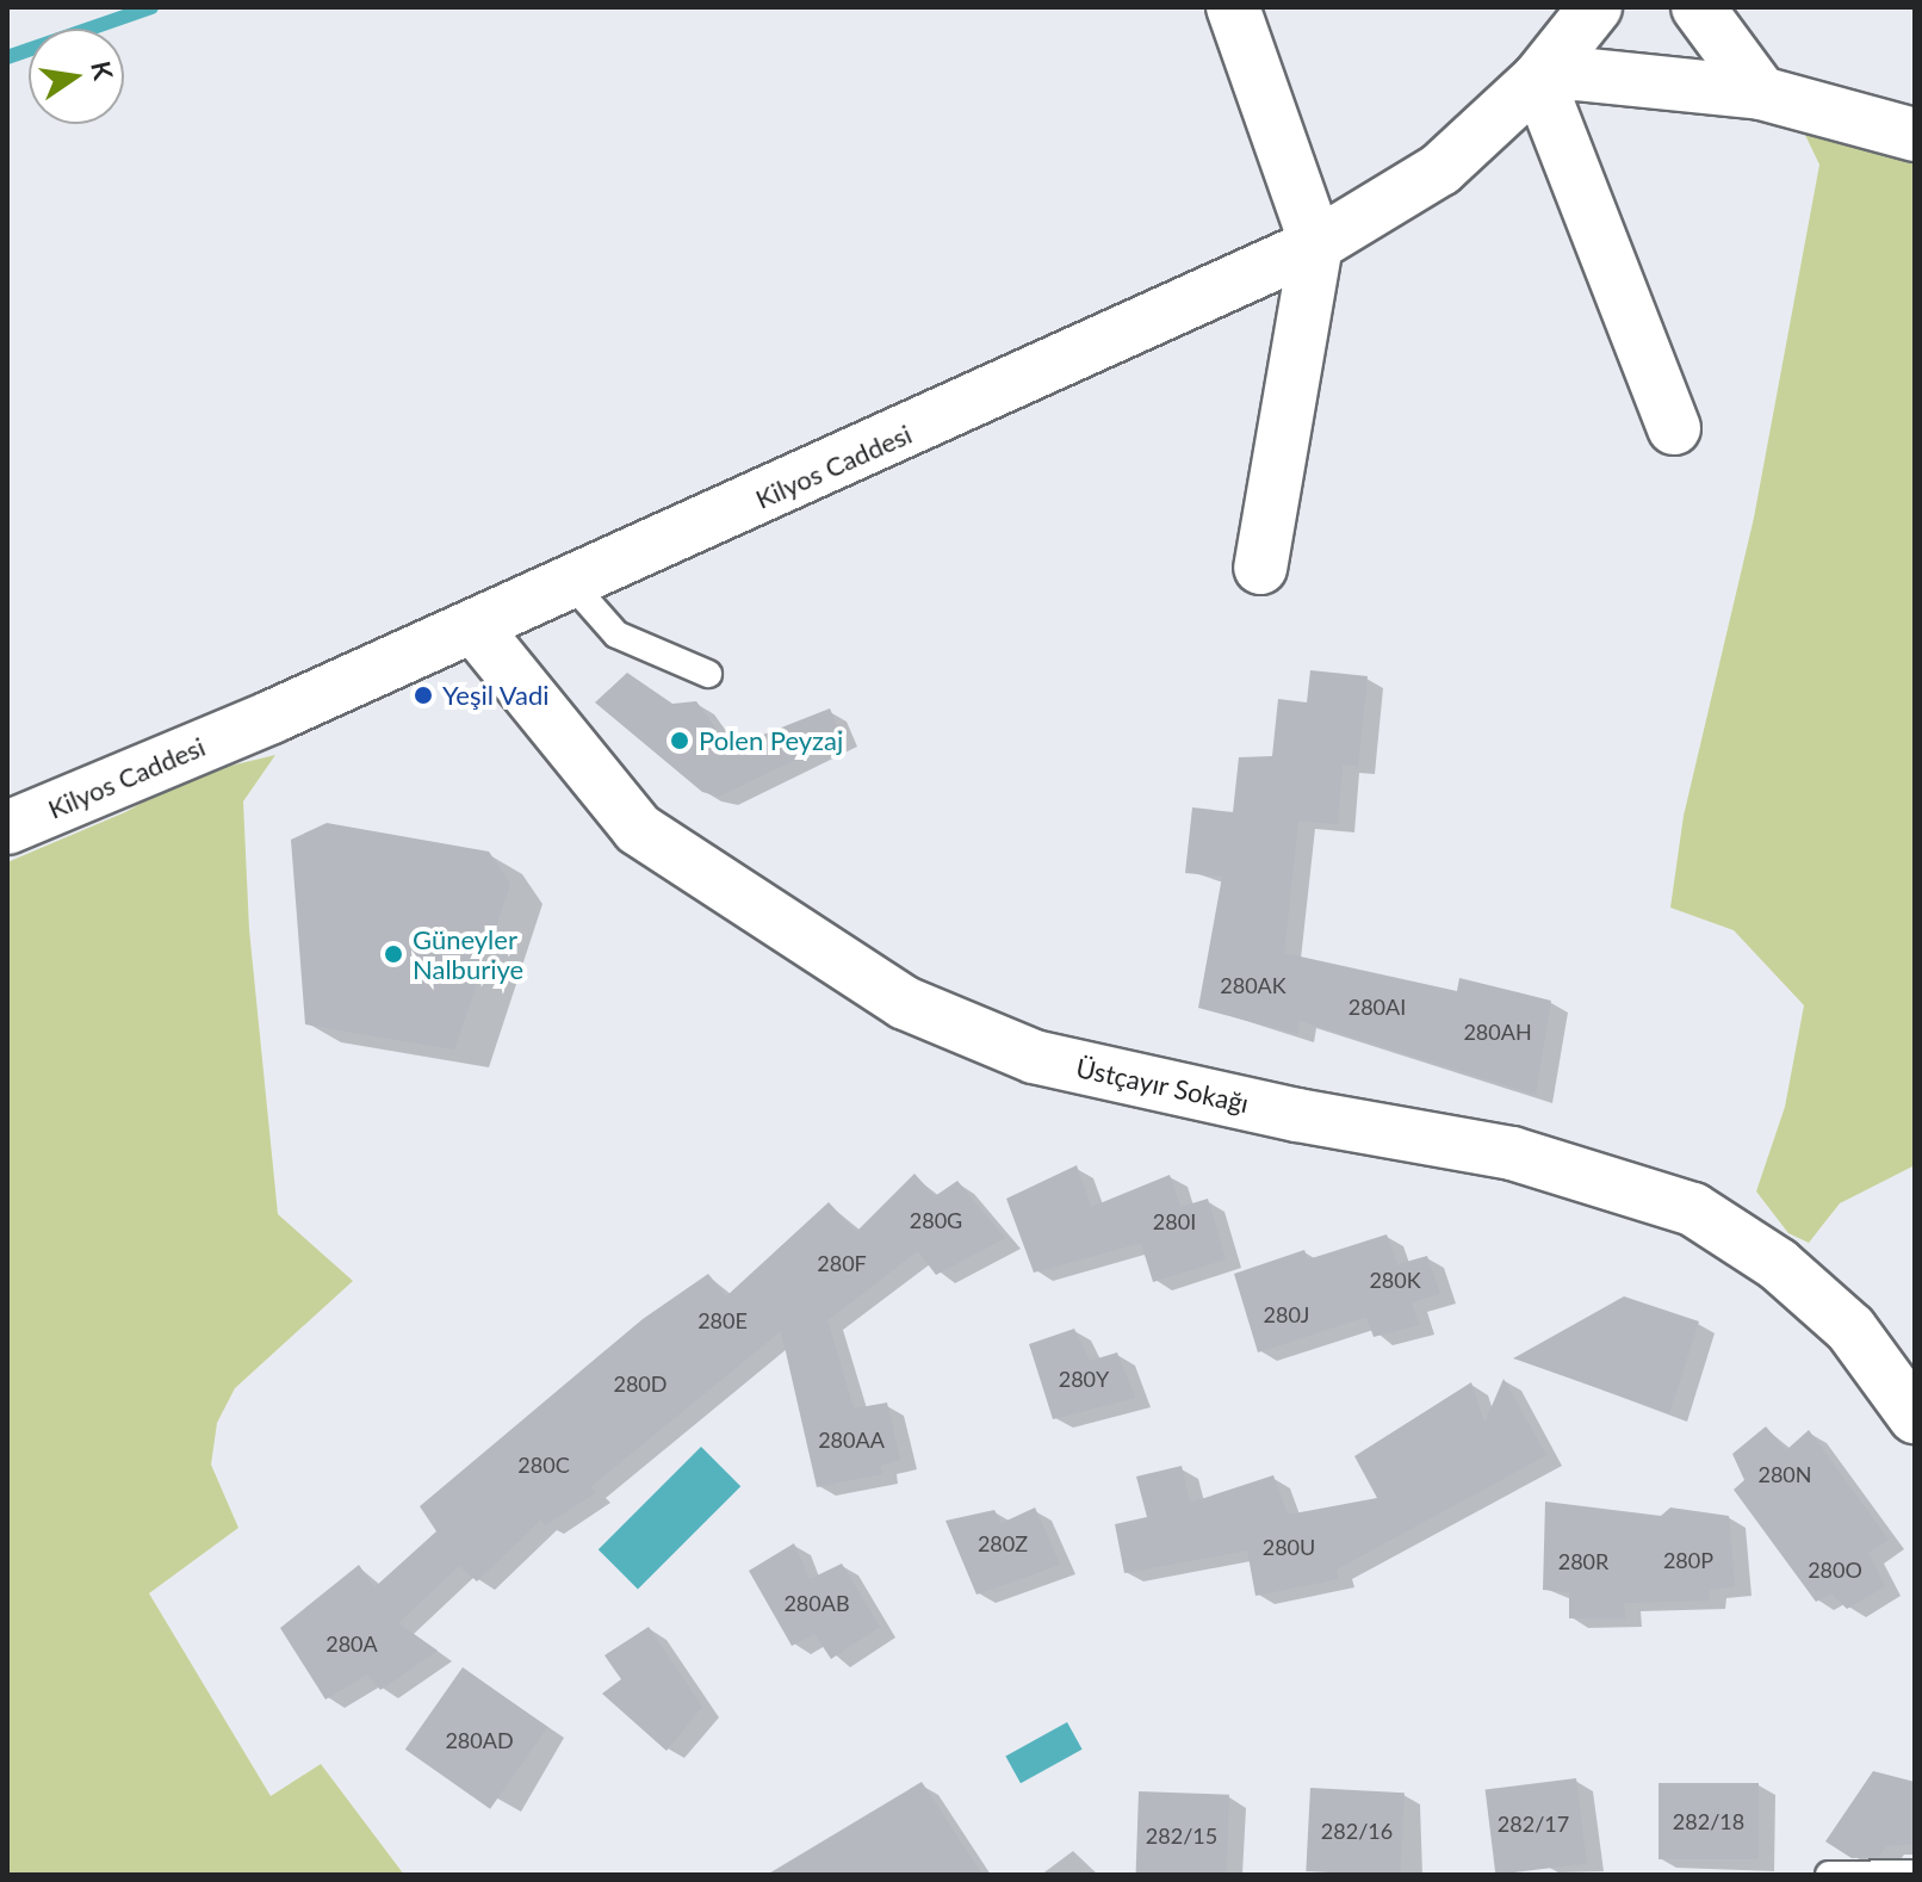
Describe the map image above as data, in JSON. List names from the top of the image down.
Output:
{
  "streets": {
    "street": ["Kilyos Caddesi", "Üstçayır Sokağı"]
  },
  "crossings": [
    ["Kilyos Caddesi", "Üstçayır Sokağı"]
  ],
  "places": ["Yeşil Vadi", "Polen Peyzaj", "Güneyler Nalburiye"],
  "house_numbers": [
    "280AK",
    "280AI",
    "280AH",
    "280G",
    "280I",
    "280F",
    "280K",
    "280J",
    "280E",
    "280Y",
    "280D",
    "280AA",
    "280C",
    "280N",
    "280Z",
    "280U",
    "280P",
    "280R",
    "280O",
    "280AB",
    "280A",
    "280AD",
    "282/18",
    "282/17",
    "282/16",
    "282/15"
  ],
  "north": "right"
}
